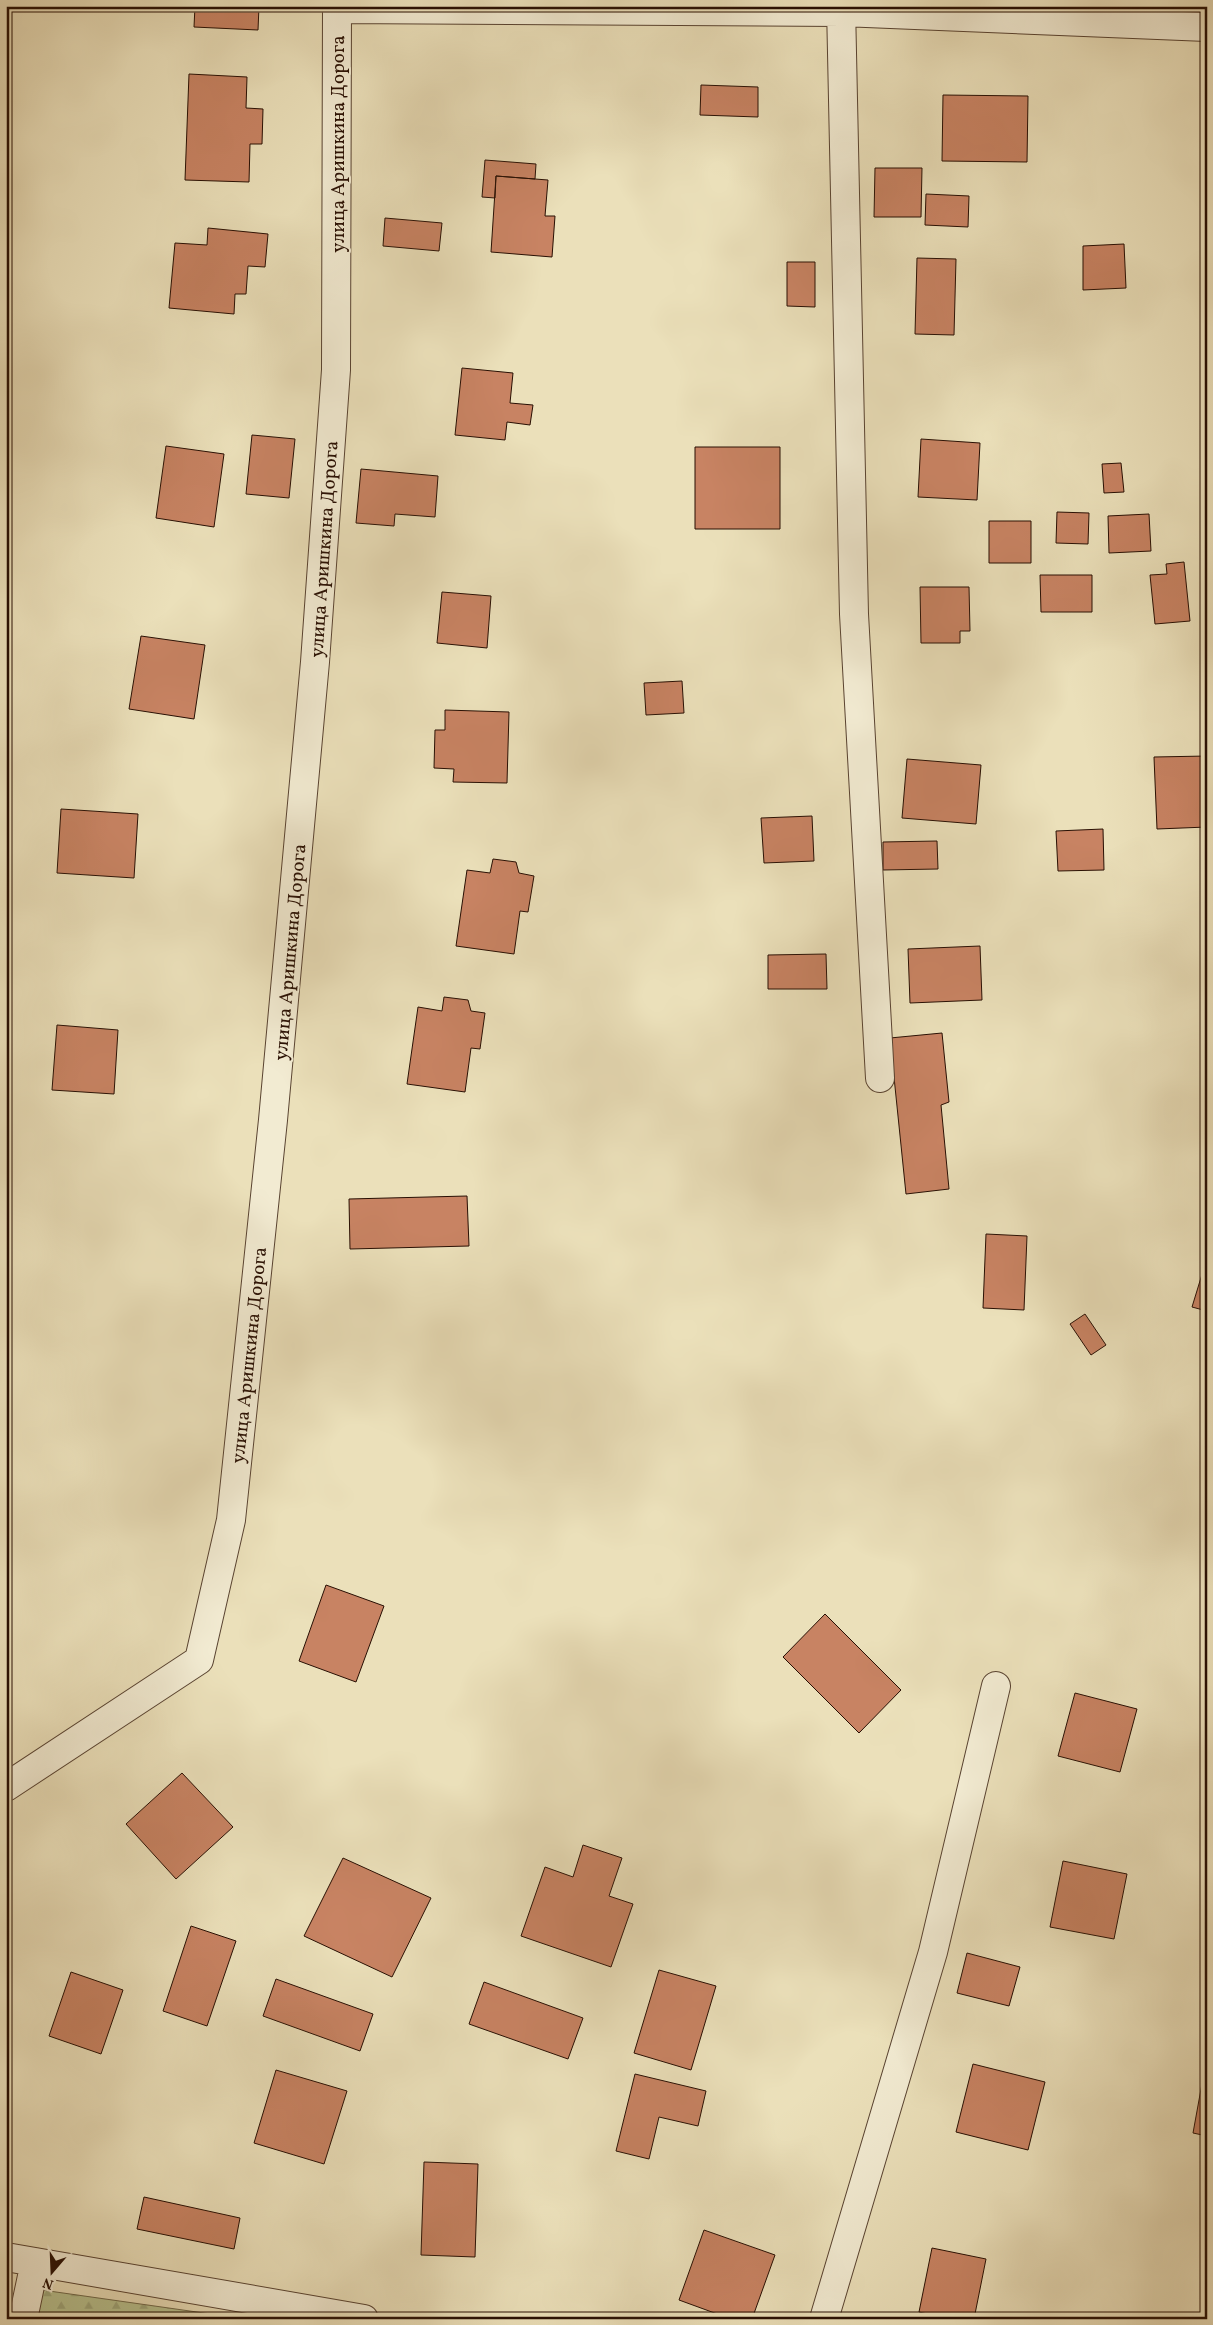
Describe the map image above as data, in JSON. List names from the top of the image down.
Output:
{
  "streets": {
    "street": ["улица Аришкина Дорога"]
  },
  "north": "bottom"
}
